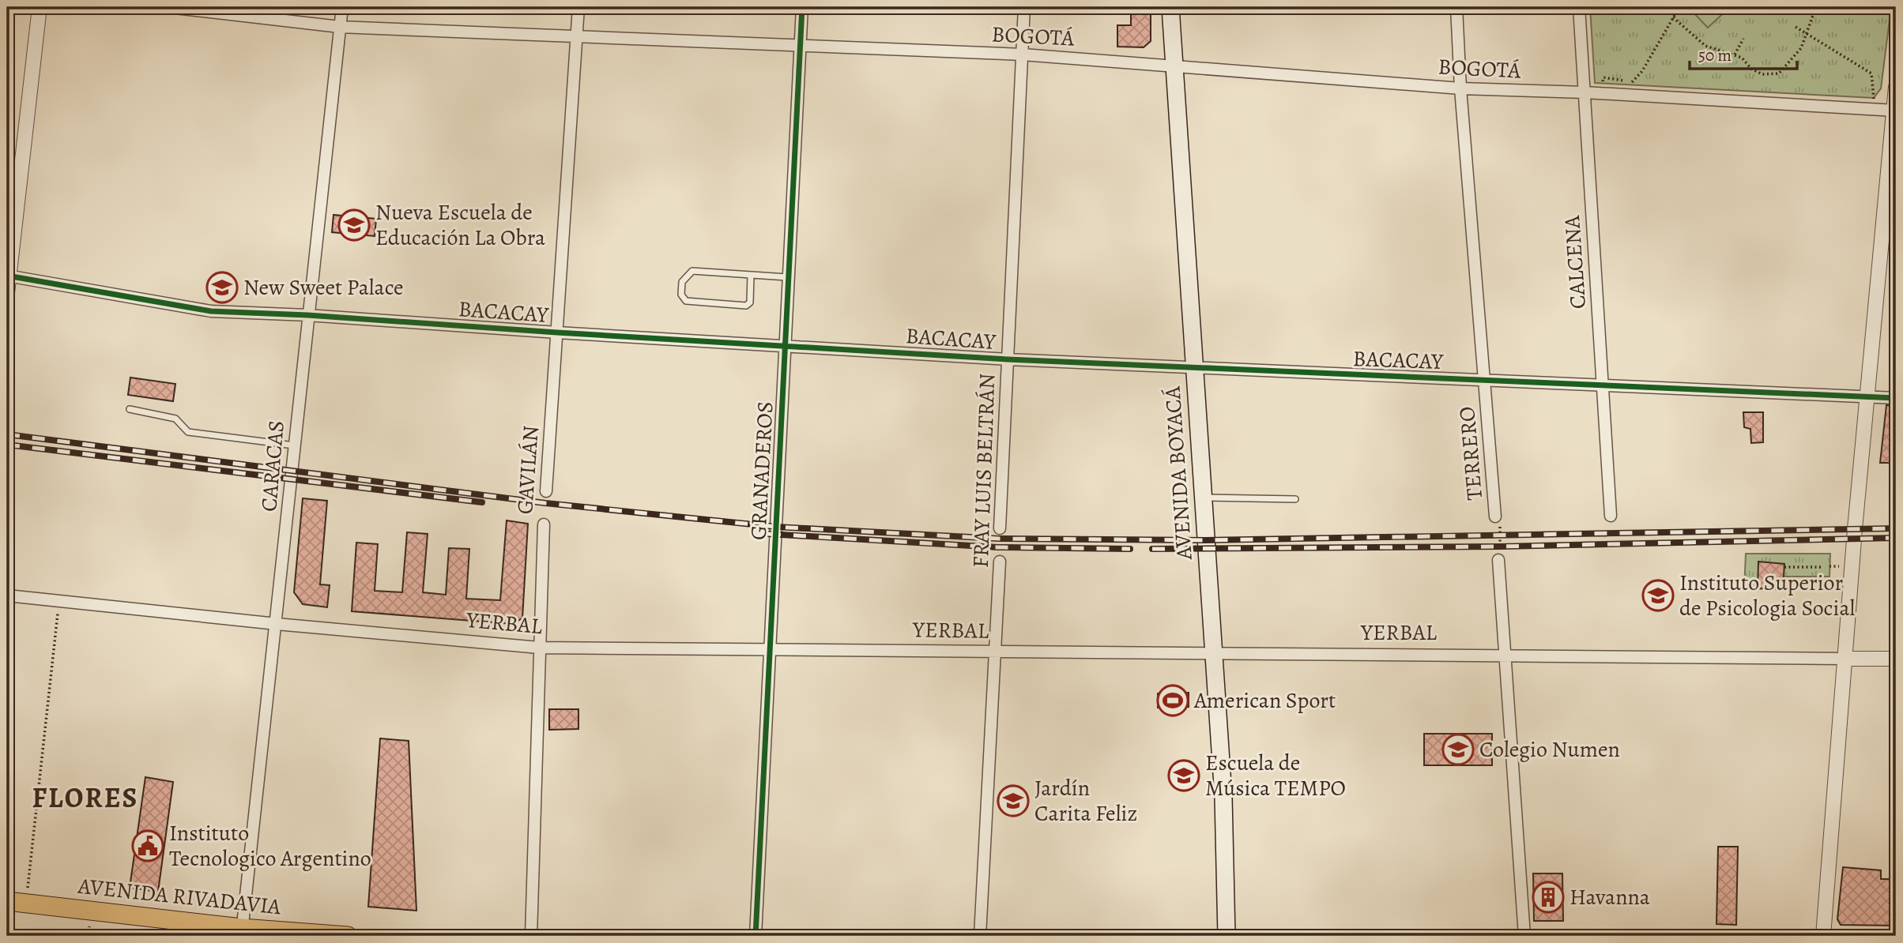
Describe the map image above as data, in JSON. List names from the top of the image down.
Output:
{
  "streets": {
    "main road": ["AVENIDA BOYACÁ", "AVENIDA RIVADAVIA"],
    "street": [
      "BOGOTÁ",
      "CALCENA",
      "BACACAY",
      "TERRERO",
      "CARACAS",
      "GAVILÁN",
      "GRANADEROS",
      "FRAY LUIS BELTRÁN",
      "YERBAL"
    ]
  },
  "crossings": [
    ["BOGOTÁ", "CALCENA"],
    ["BOGOTÁ", "TERRERO"],
    ["BOGOTÁ", "CARACAS"],
    ["BOGOTÁ", "GAVILÁN"],
    ["BOGOTÁ", "GRANADEROS"],
    ["BOGOTÁ", "FRAY LUIS BELTRÁN"],
    ["BOGOTÁ", "AVENIDA BOYACÁ"],
    ["CALCENA", "BACACAY"],
    ["BACACAY", "TERRERO"],
    ["BACACAY", "CARACAS"],
    ["BACACAY", "GAVILÁN"],
    ["BACACAY", "GRANADEROS"],
    ["BACACAY", "FRAY LUIS BELTRÁN"],
    ["BACACAY", "AVENIDA BOYACÁ"],
    ["CARACAS", "YERBAL"],
    ["CARACAS", "AVENIDA RIVADAVIA"],
    ["GAVILÁN", "YERBAL"],
    ["GRANADEROS", "YERBAL"],
    ["FRAY LUIS BELTRÁN", "YERBAL"],
    ["AVENIDA BOYACÁ", "YERBAL"]
  ],
  "districts": ["FLORES"],
  "places": {
    "school or university": [
      "Nueva Escuela de Educación La Obra",
      "New Sweet Palace",
      "Instituto Superior de Psicologia Social",
      "Colegio Numen",
      "Escuela de Música TEMPO",
      "Jardín Carita Feliz"
    ],
    "sports": ["American Sport"],
    "public building": ["Instituto Tecnologico Argentino"],
    "building": ["Havanna"]
  },
  "scale_bar": "50 m"
}
